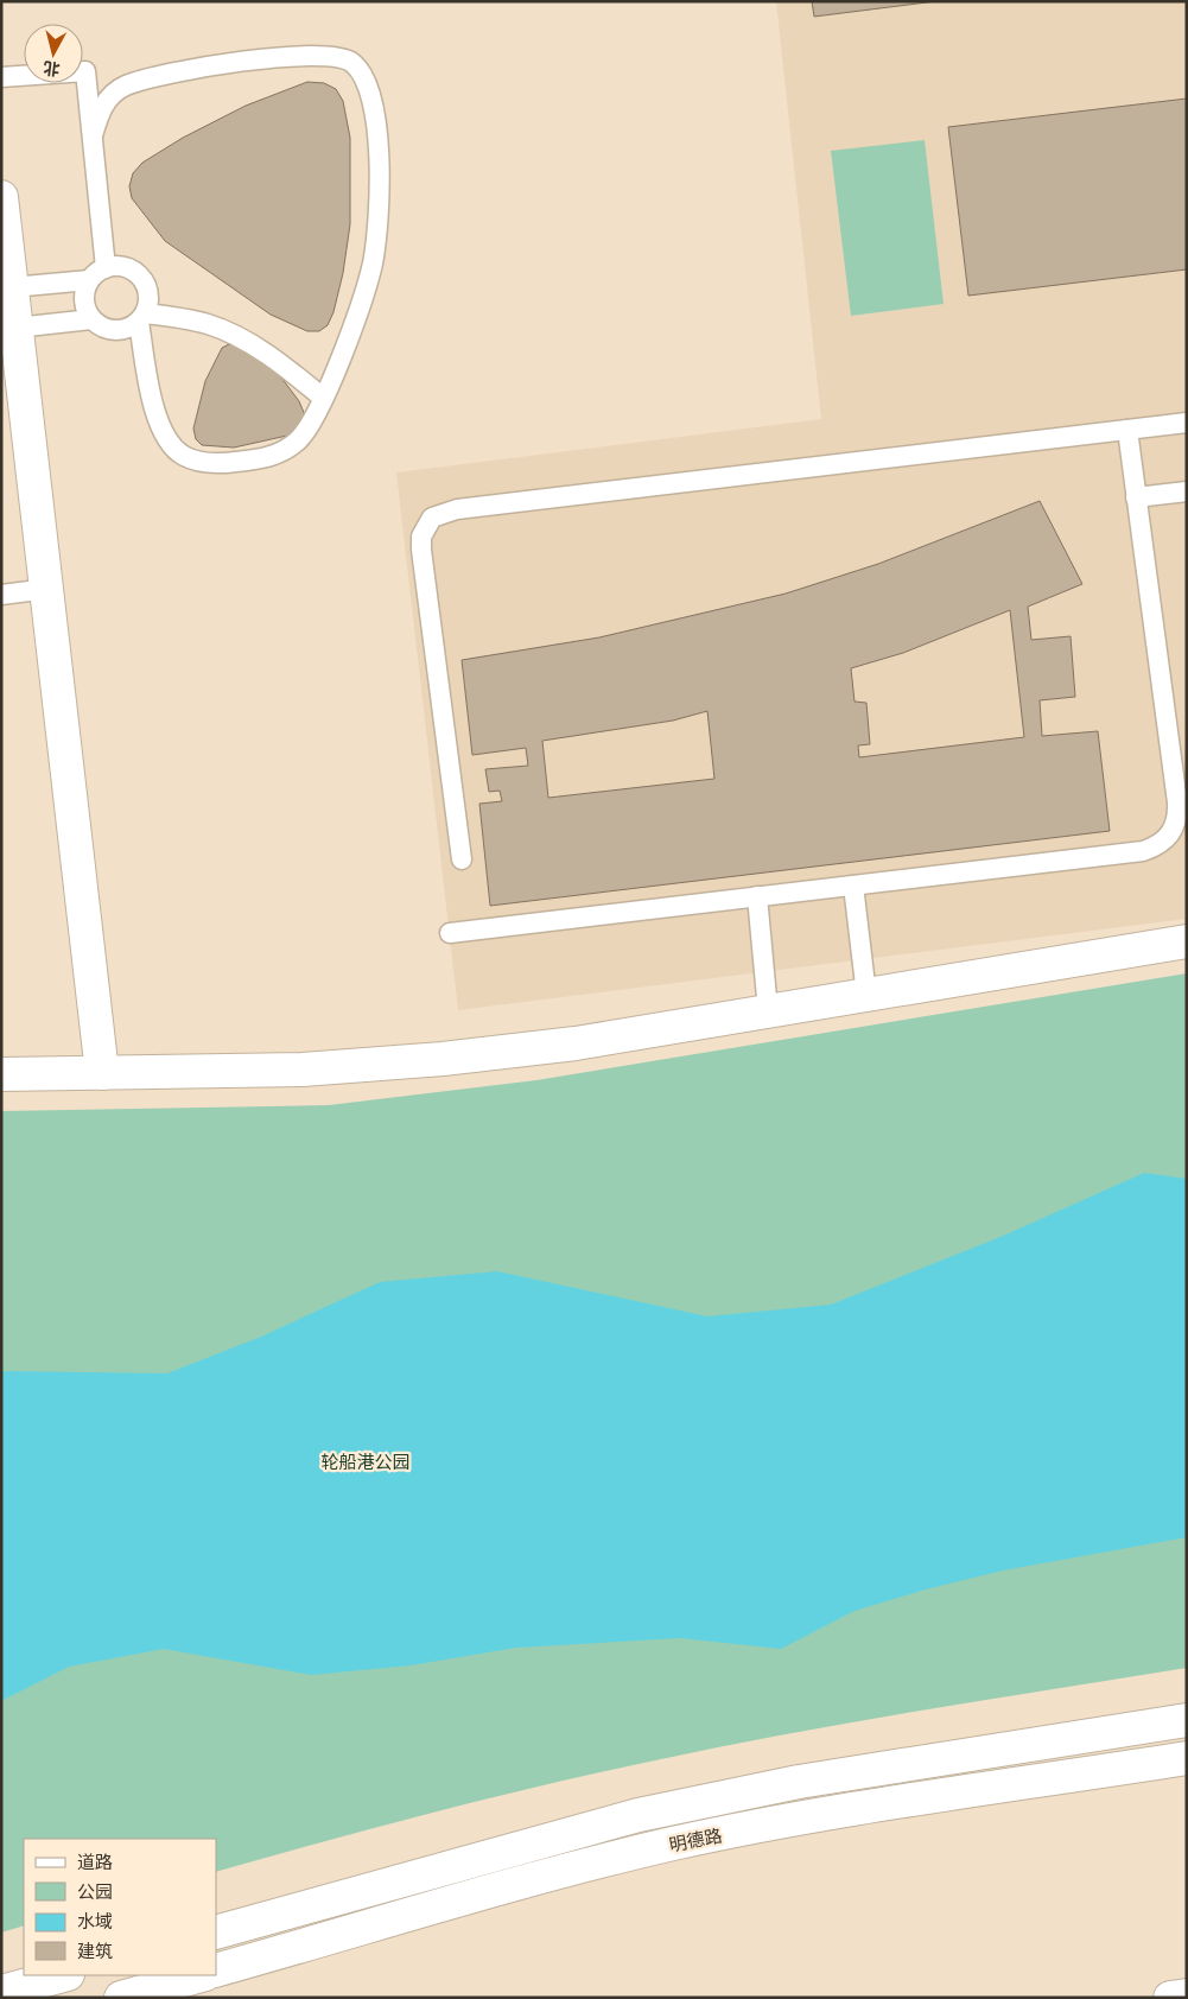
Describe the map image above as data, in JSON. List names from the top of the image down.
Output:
{
  "streets": {
    "main road": ["明德路"]
  },
  "parks": ["轮船港公园"],
  "legend": [
    "道路",
    "公园",
    "水域",
    "建筑"
  ],
  "north": "bottom"
}
